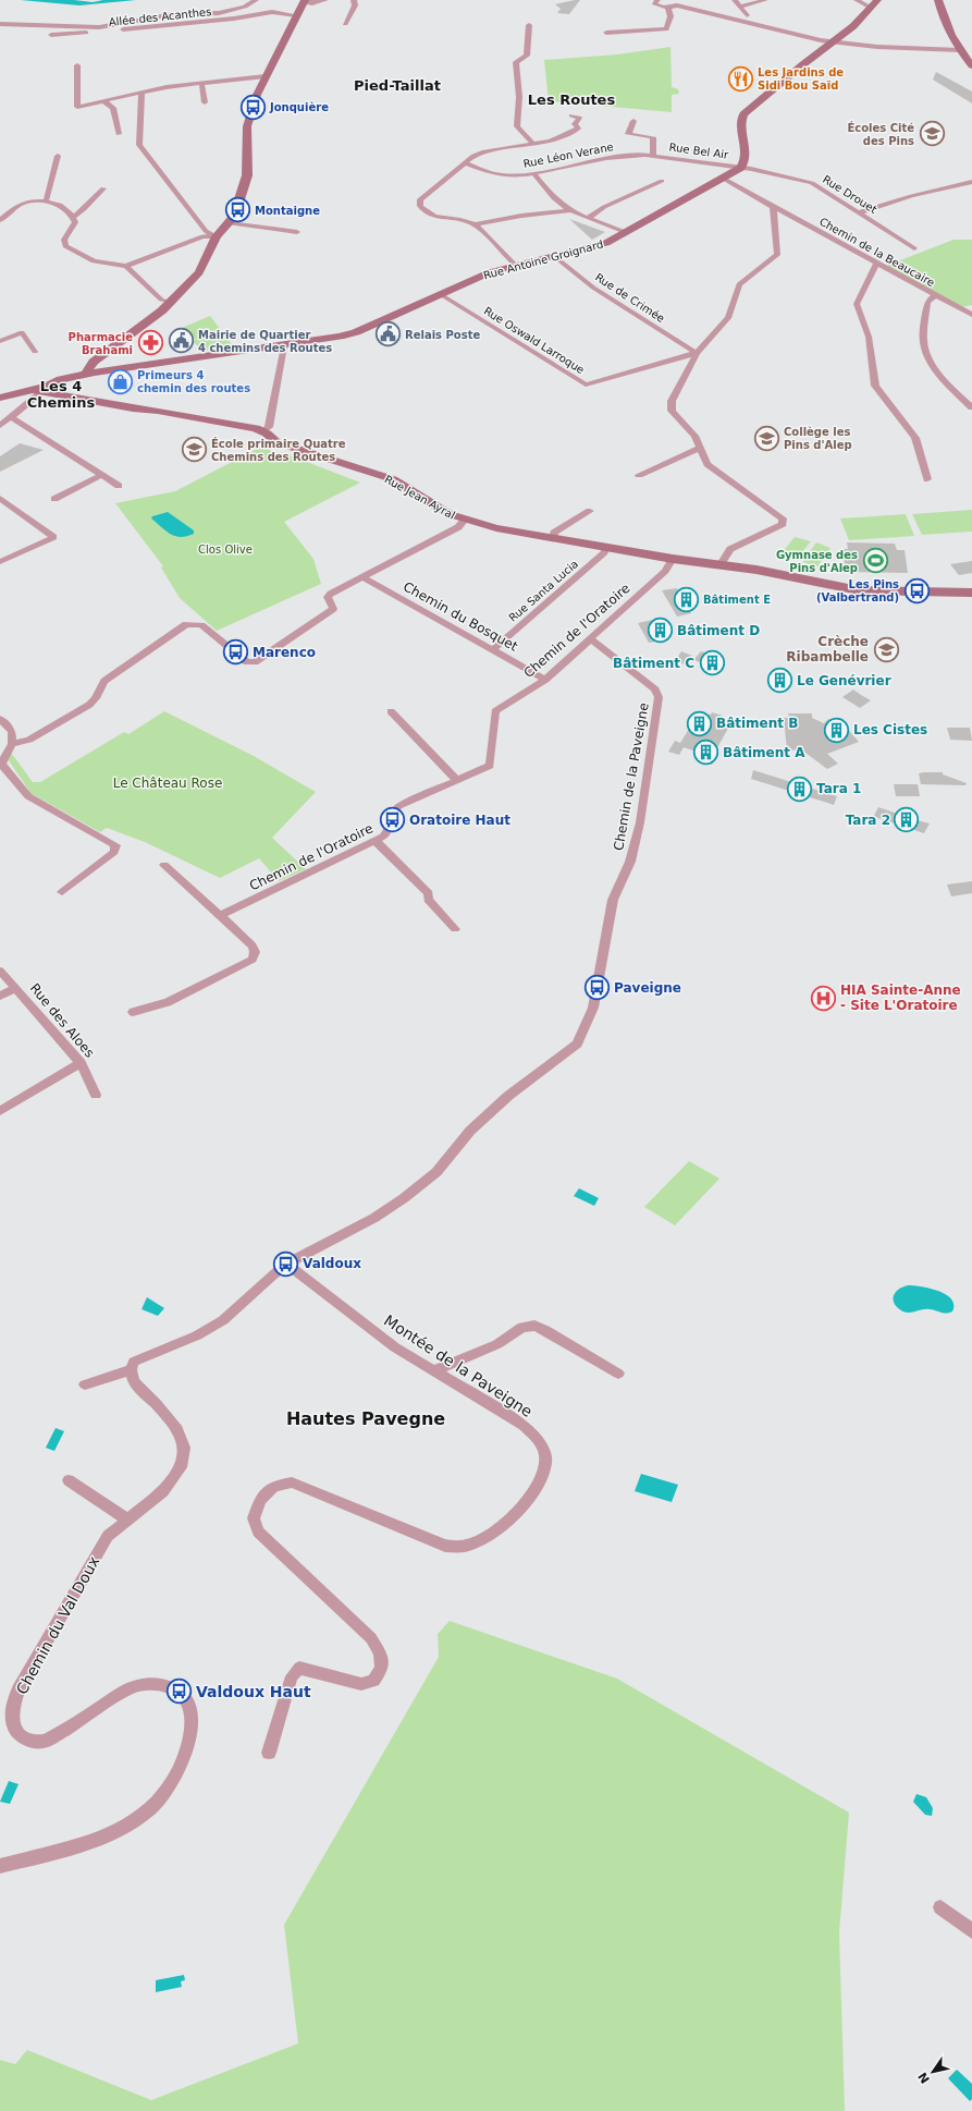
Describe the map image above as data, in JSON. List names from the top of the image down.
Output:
{
  "streets": {
    "main road": ["Rue Antoine Groignard", "Rue Jean Ayral"],
    "street": [
      "Allée des Acanthes",
      "Rue Bel Air",
      "Rue Léon Verane",
      "Rue Drouet",
      "Chemin de la Beaucaire",
      "Rue de Crimée",
      "Rue Oswald Larroque",
      "Rue Santa Lucia",
      "Chemin du Bosquet",
      "Chemin de l'Oratoire",
      "Chemin de la Paveigne",
      "Rue des Aloes",
      "Montée de la Paveigne",
      "Chemin du Val Doux"
    ]
  },
  "crossings": [
    ["Rue Bel Air", "Rue Léon Verane"],
    ["Rue Bel Air", "Rue Drouet"],
    ["Rue Bel Air", "Rue Antoine Groignard"],
    ["Rue Drouet", "Rue Antoine Groignard"],
    ["Rue Antoine Groignard", "Rue de Crimée"],
    ["Rue Antoine Groignard", "Rue Oswald Larroque"],
    ["Rue de Crimée", "Rue Oswald Larroque"],
    ["Rue Jean Ayral", "Rue Santa Lucia"],
    ["Rue Jean Ayral", "Chemin de l'Oratoire"],
    ["Rue Santa Lucia", "Chemin du Bosquet"],
    ["Chemin du Bosquet", "Chemin de l'Oratoire"],
    ["Chemin de l'Oratoire", "Chemin de la Paveigne"],
    ["Chemin de la Paveigne", "Montée de la Paveigne"]
  ],
  "districts": [
    "Pied-Taillat",
    "Les Routes",
    "Les 4 Chemins",
    "Hautes Pavegne"
  ],
  "parks": ["Clos Olive", "Le Château Rose"],
  "places": {
    "restaurant": ["Les Jardins de Sidi Bou Saïd"],
    "bus stop": [
      "Jonquière",
      "Montaigne",
      "Les Pins (Valbertrand)",
      "Marenco",
      "Oratoire Haut",
      "Paveigne",
      "Valdoux",
      "Valdoux Haut"
    ],
    "school or university": [
      "Écoles Cité des Pins",
      "Collège les Pins d'Alep",
      "École primaire Quatre Chemins des Routes",
      "Crèche Ribambelle"
    ],
    "public building": ["Relais Poste", "Mairie de Quartier 4 chemins des Routes"],
    "pharmacy": ["Pharmacie Brahami"],
    "shop": ["Primeurs 4 chemin des routes"],
    "sports": ["Gymnase des Pins d'Alep"],
    "building": [
      "Bâtiment E",
      "Bâtiment D",
      "Bâtiment C",
      "Le Genévrier",
      "Bâtiment B",
      "Les Cistes",
      "Bâtiment A",
      "Tara 1",
      "Tara 2"
    ],
    "hospital": ["HIA Sainte-Anne - Site L'Oratoire"]
  },
  "north": "bottom left"
}
